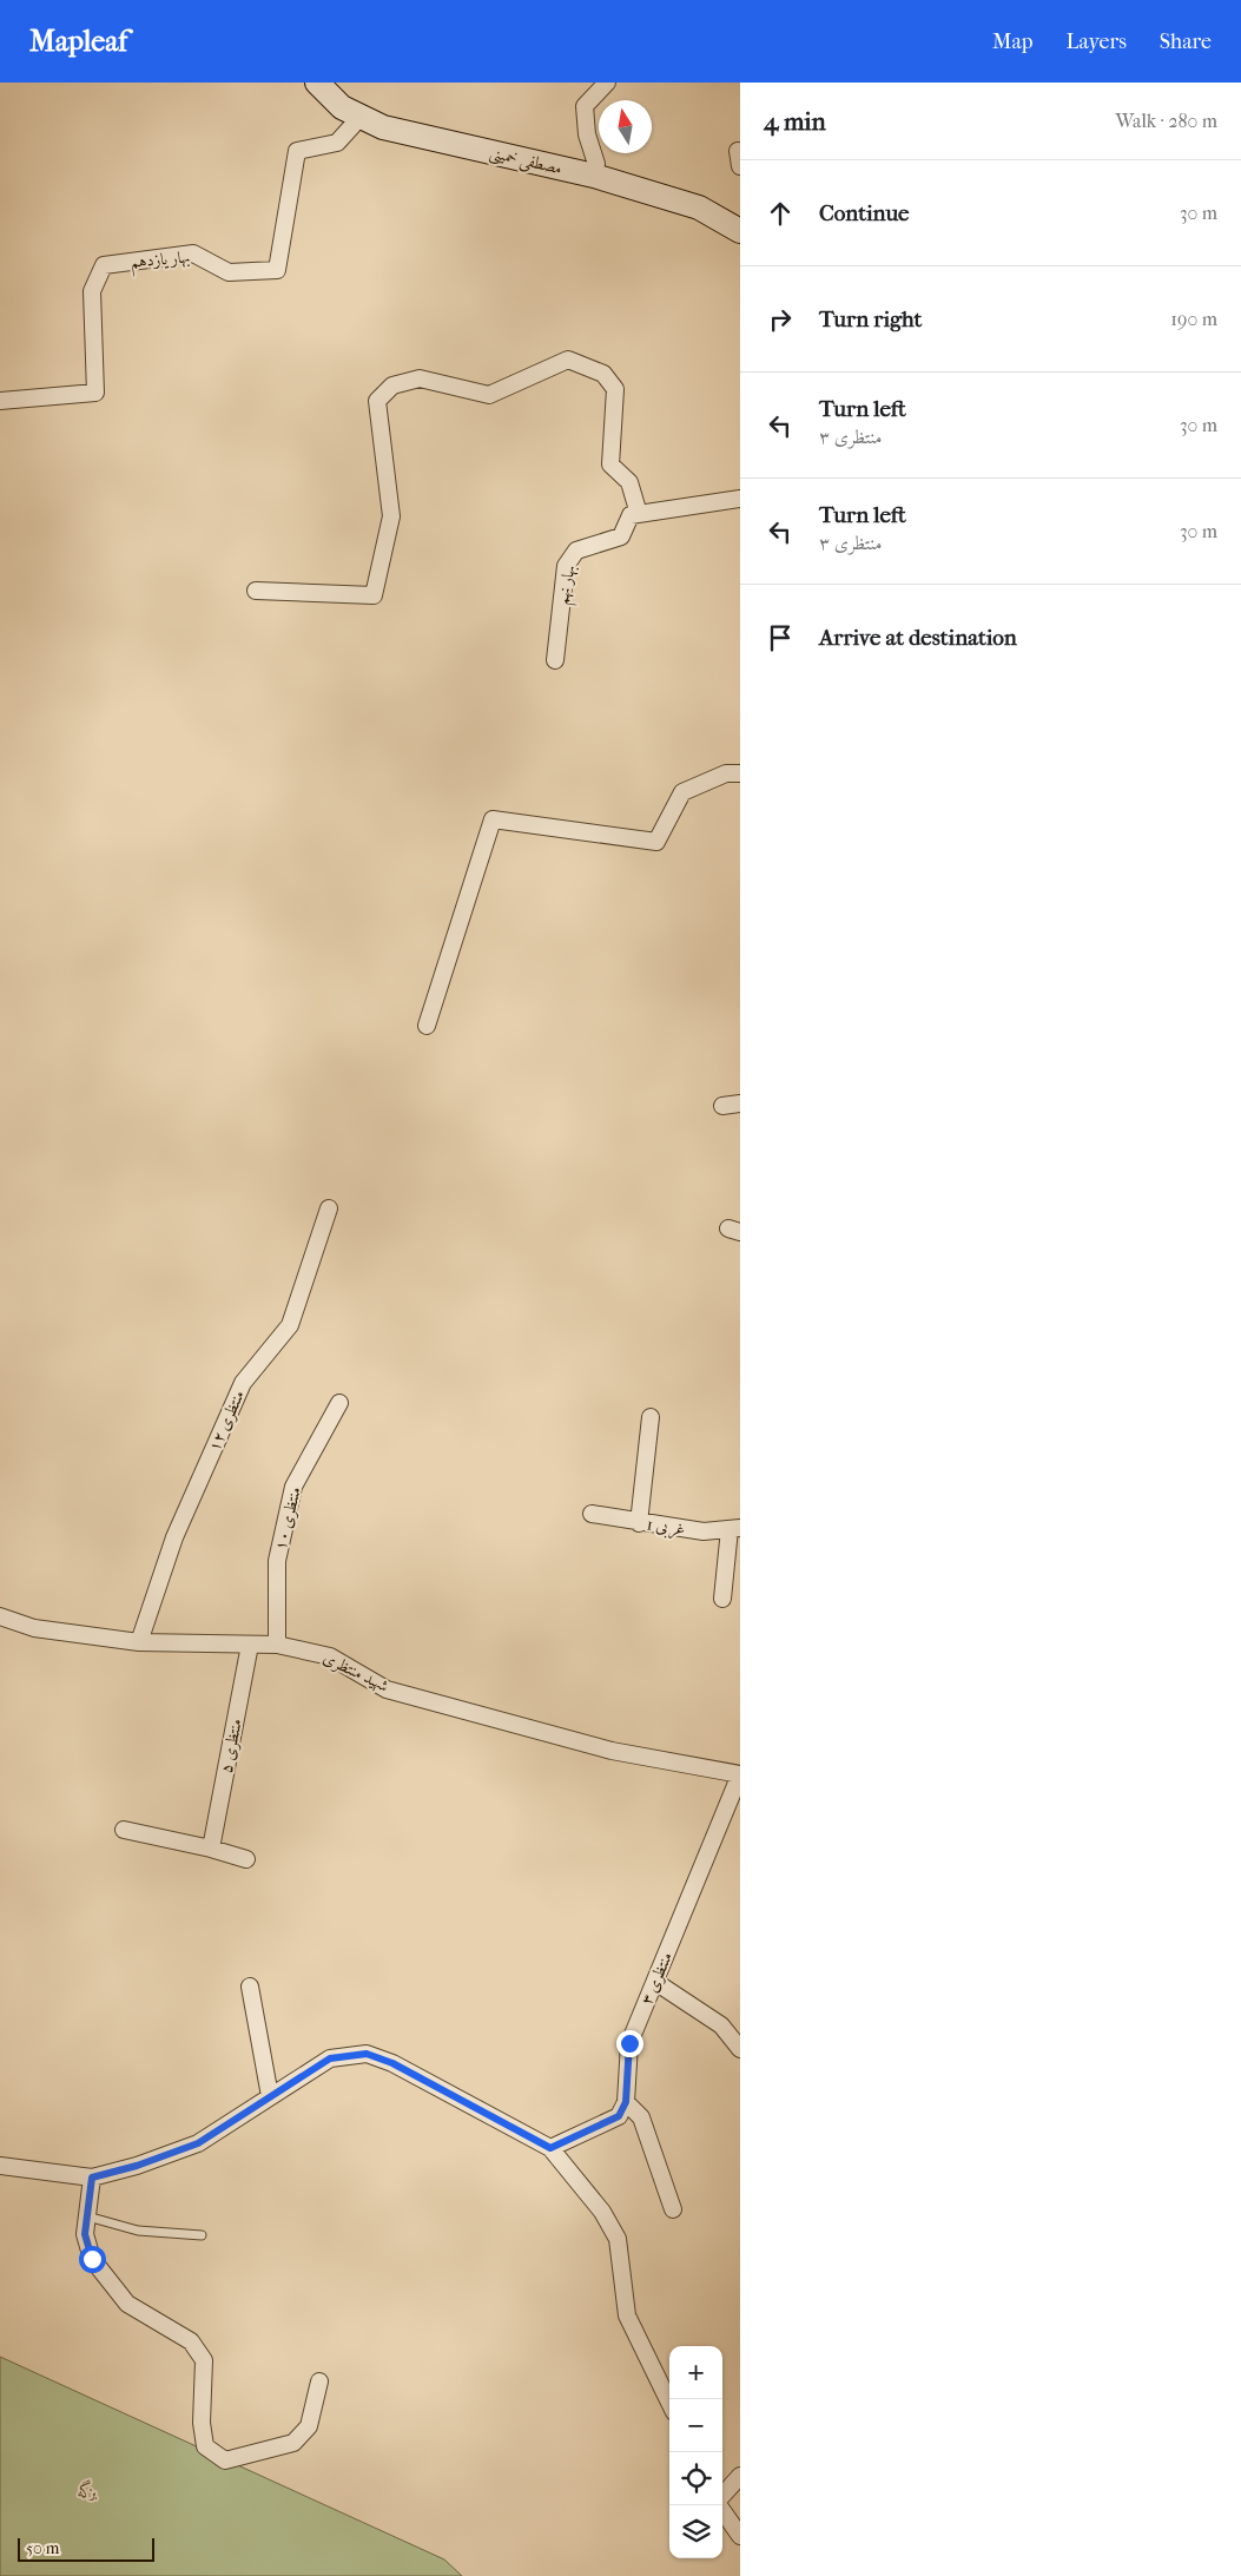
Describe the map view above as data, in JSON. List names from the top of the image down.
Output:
{
  "streets": {
    "street": [
      "مصطفی خمینی",
      "بهار یازدهم",
      "بهار نهم",
      "منتظری ۱۲",
      "منتظری ۱۰",
      "غربی 1",
      "شهید منتظری",
      "منتظری ۵",
      "منتظری ۳"
    ]
  },
  "crossings": [
    ["مصطفی خمینی", "بهار یازدهم"],
    ["منتظری ۱۲", "شهید منتظری"],
    ["منتظری ۱۰", "شهید منتظری"],
    ["شهید منتظری", "منتظری ۵"],
    ["شهید منتظری", "منتظری ۳"]
  ],
  "parks": ["بزگه"],
  "scale_bar": "50 m",
  "north": "top",
  "page": {
    "header": "Mapleaf",
    "nav": ["Map", "Layers", "Share"],
    "heading": ["4 min", "Walk · 280 m"],
    "list": [
      ["Continue", "30 m"],
      ["Turn right", "190 m"],
      ["Turn left", "منتظری ۳", "30 m"],
      ["Turn left", "منتظری ۳", "30 m"],
      "Arrive at destination"
    ],
    "map_buttons": ["+", "−"],
    "scale": "50 m"
  }
}
